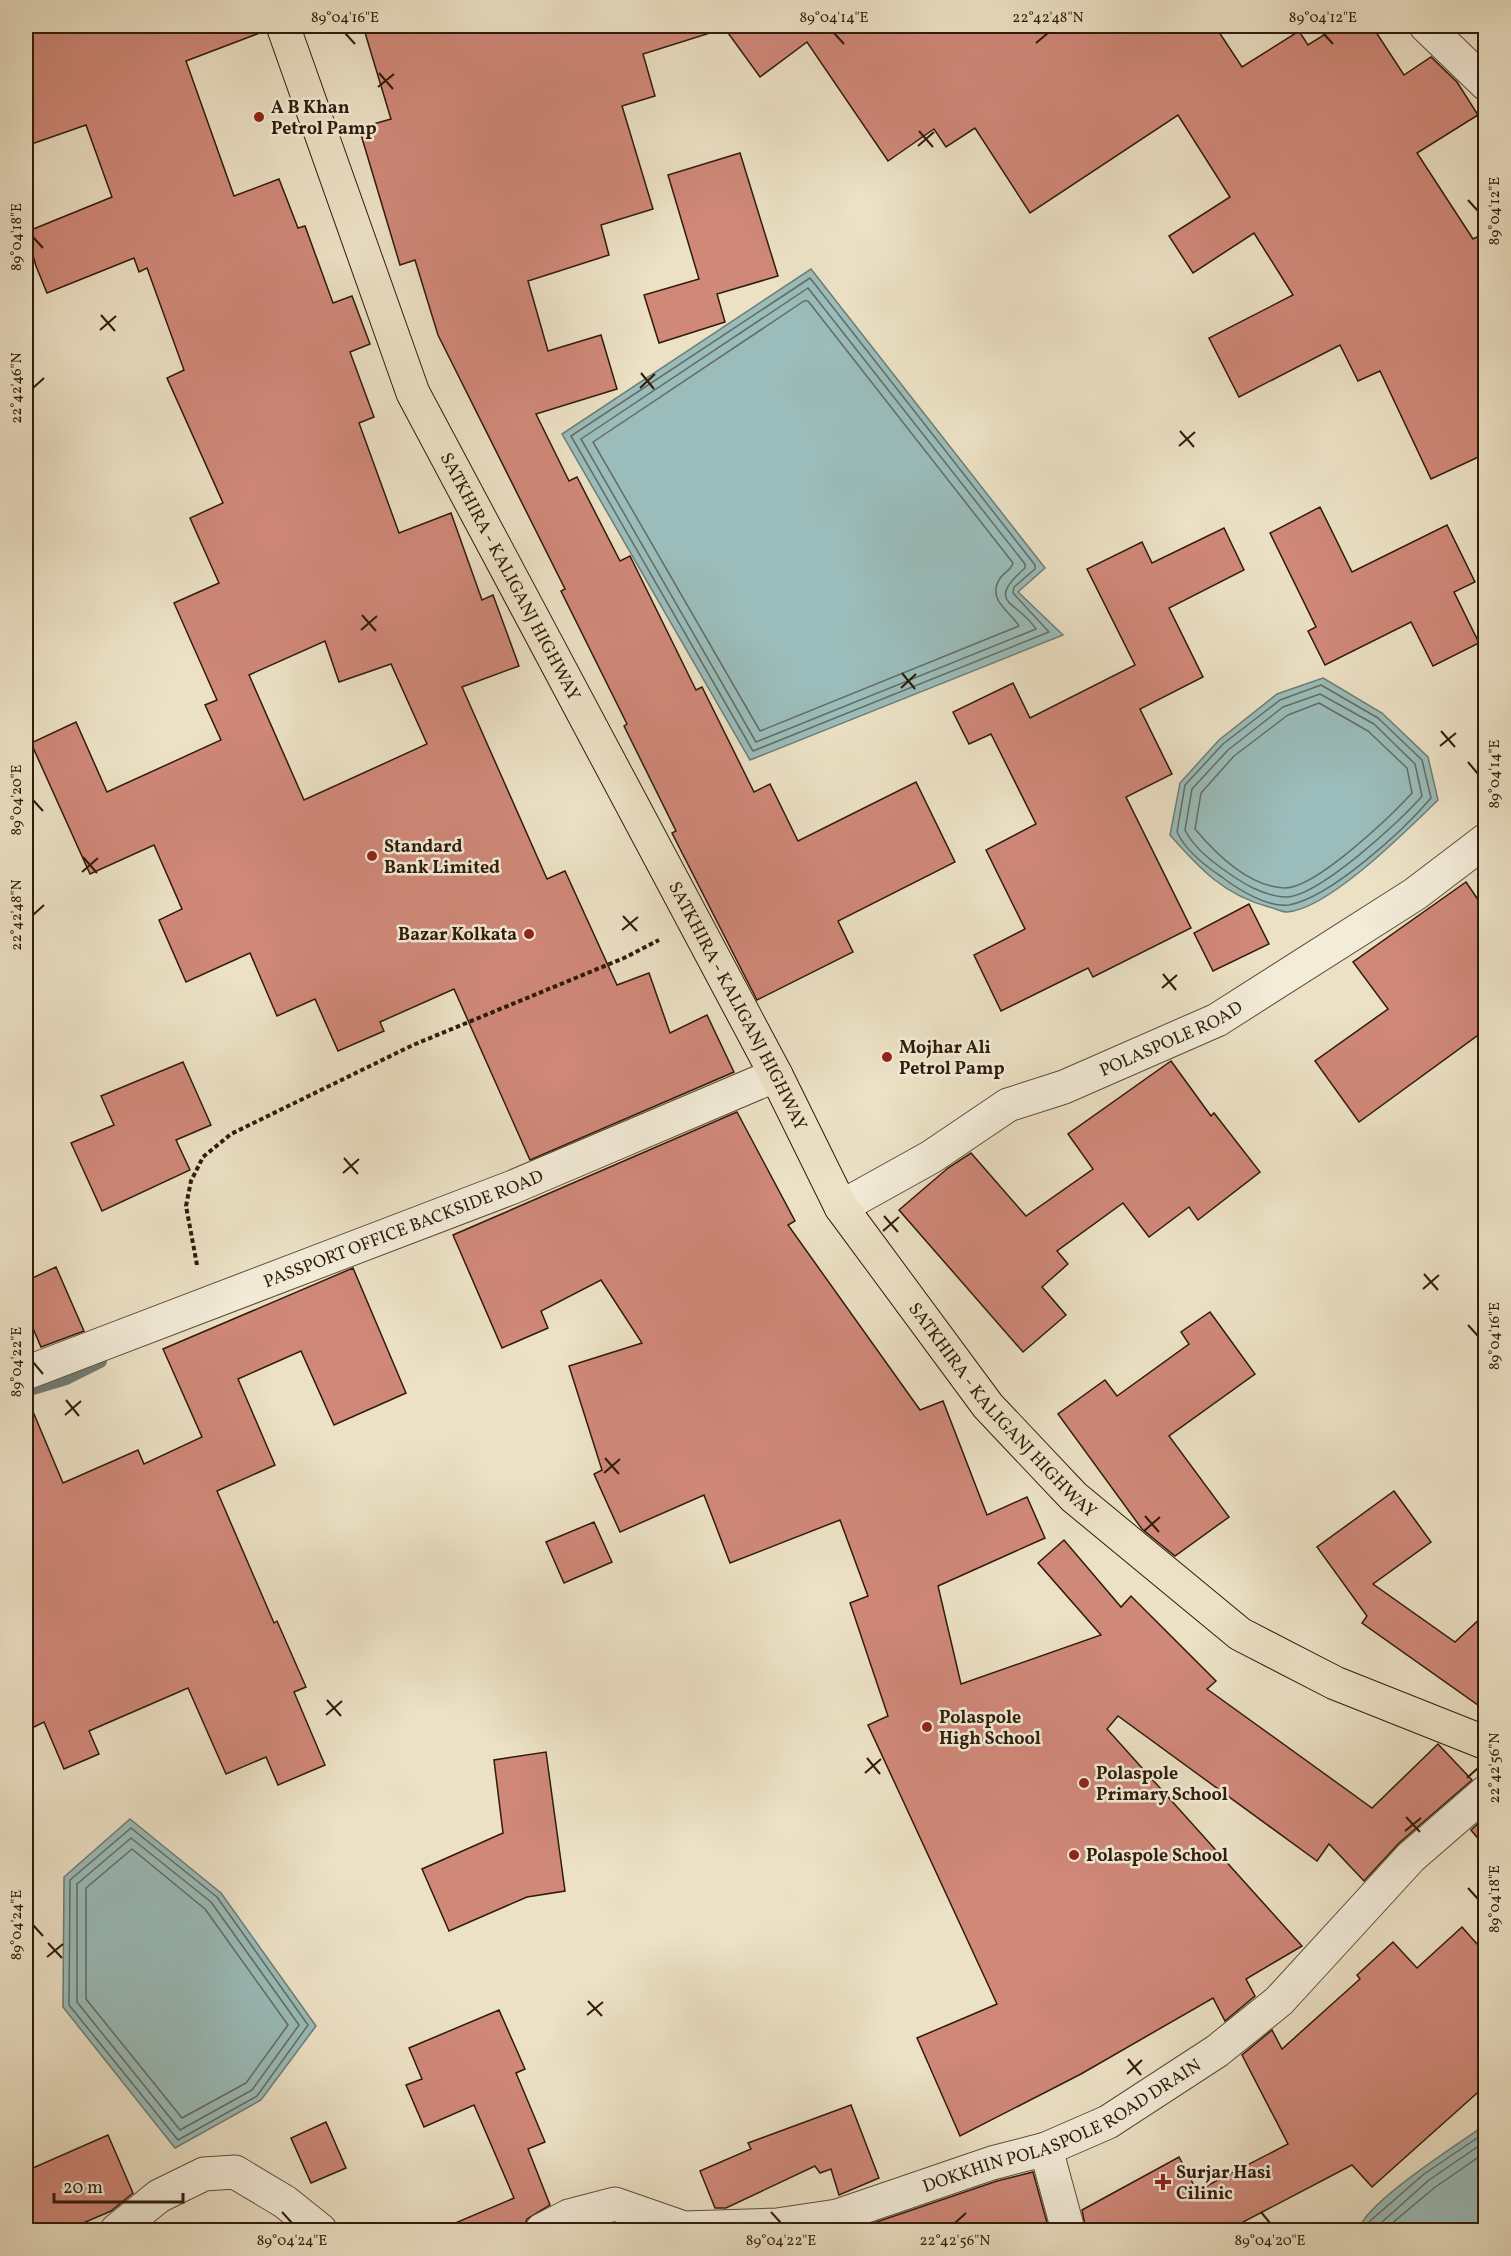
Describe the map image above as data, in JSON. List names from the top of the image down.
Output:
{
  "streets": {
    "highway": ["SATKHIRA - KALIGANJ HIGHWAY"],
    "street": ["POLASPOLE ROAD", "PASSPORT OFFICE BACKSIDE ROAD", "DOKKHIN POLASPOLE ROAD DRAIN"]
  },
  "crossings": [
    ["SATKHIRA - KALIGANJ HIGHWAY", "POLASPOLE ROAD"],
    ["SATKHIRA - KALIGANJ HIGHWAY", "PASSPORT OFFICE BACKSIDE ROAD"]
  ],
  "places": {
    "other": [
      "A B Khan Petrol Pamp",
      "Standard Bank Limited",
      "Bazar Kolkata",
      "Mojhar Ali Petrol Pamp",
      "Polaspole High School",
      "Polaspole Primary School",
      "Polaspole School"
    ],
    "health": ["Surjar Hasi Cilinic"]
  },
  "scale_bar": "20 m",
  "coordinates": [
    "89°04'16\"E",
    "89°04'14\"E",
    "22°42'48\"N",
    "89°04'12\"E",
    "89°04'18\"E",
    "22°42'46\"N",
    "89°04'20\"E",
    "89°04'22\"E",
    "22°42'56\"N",
    "89°04'24\"E"
  ]
}
